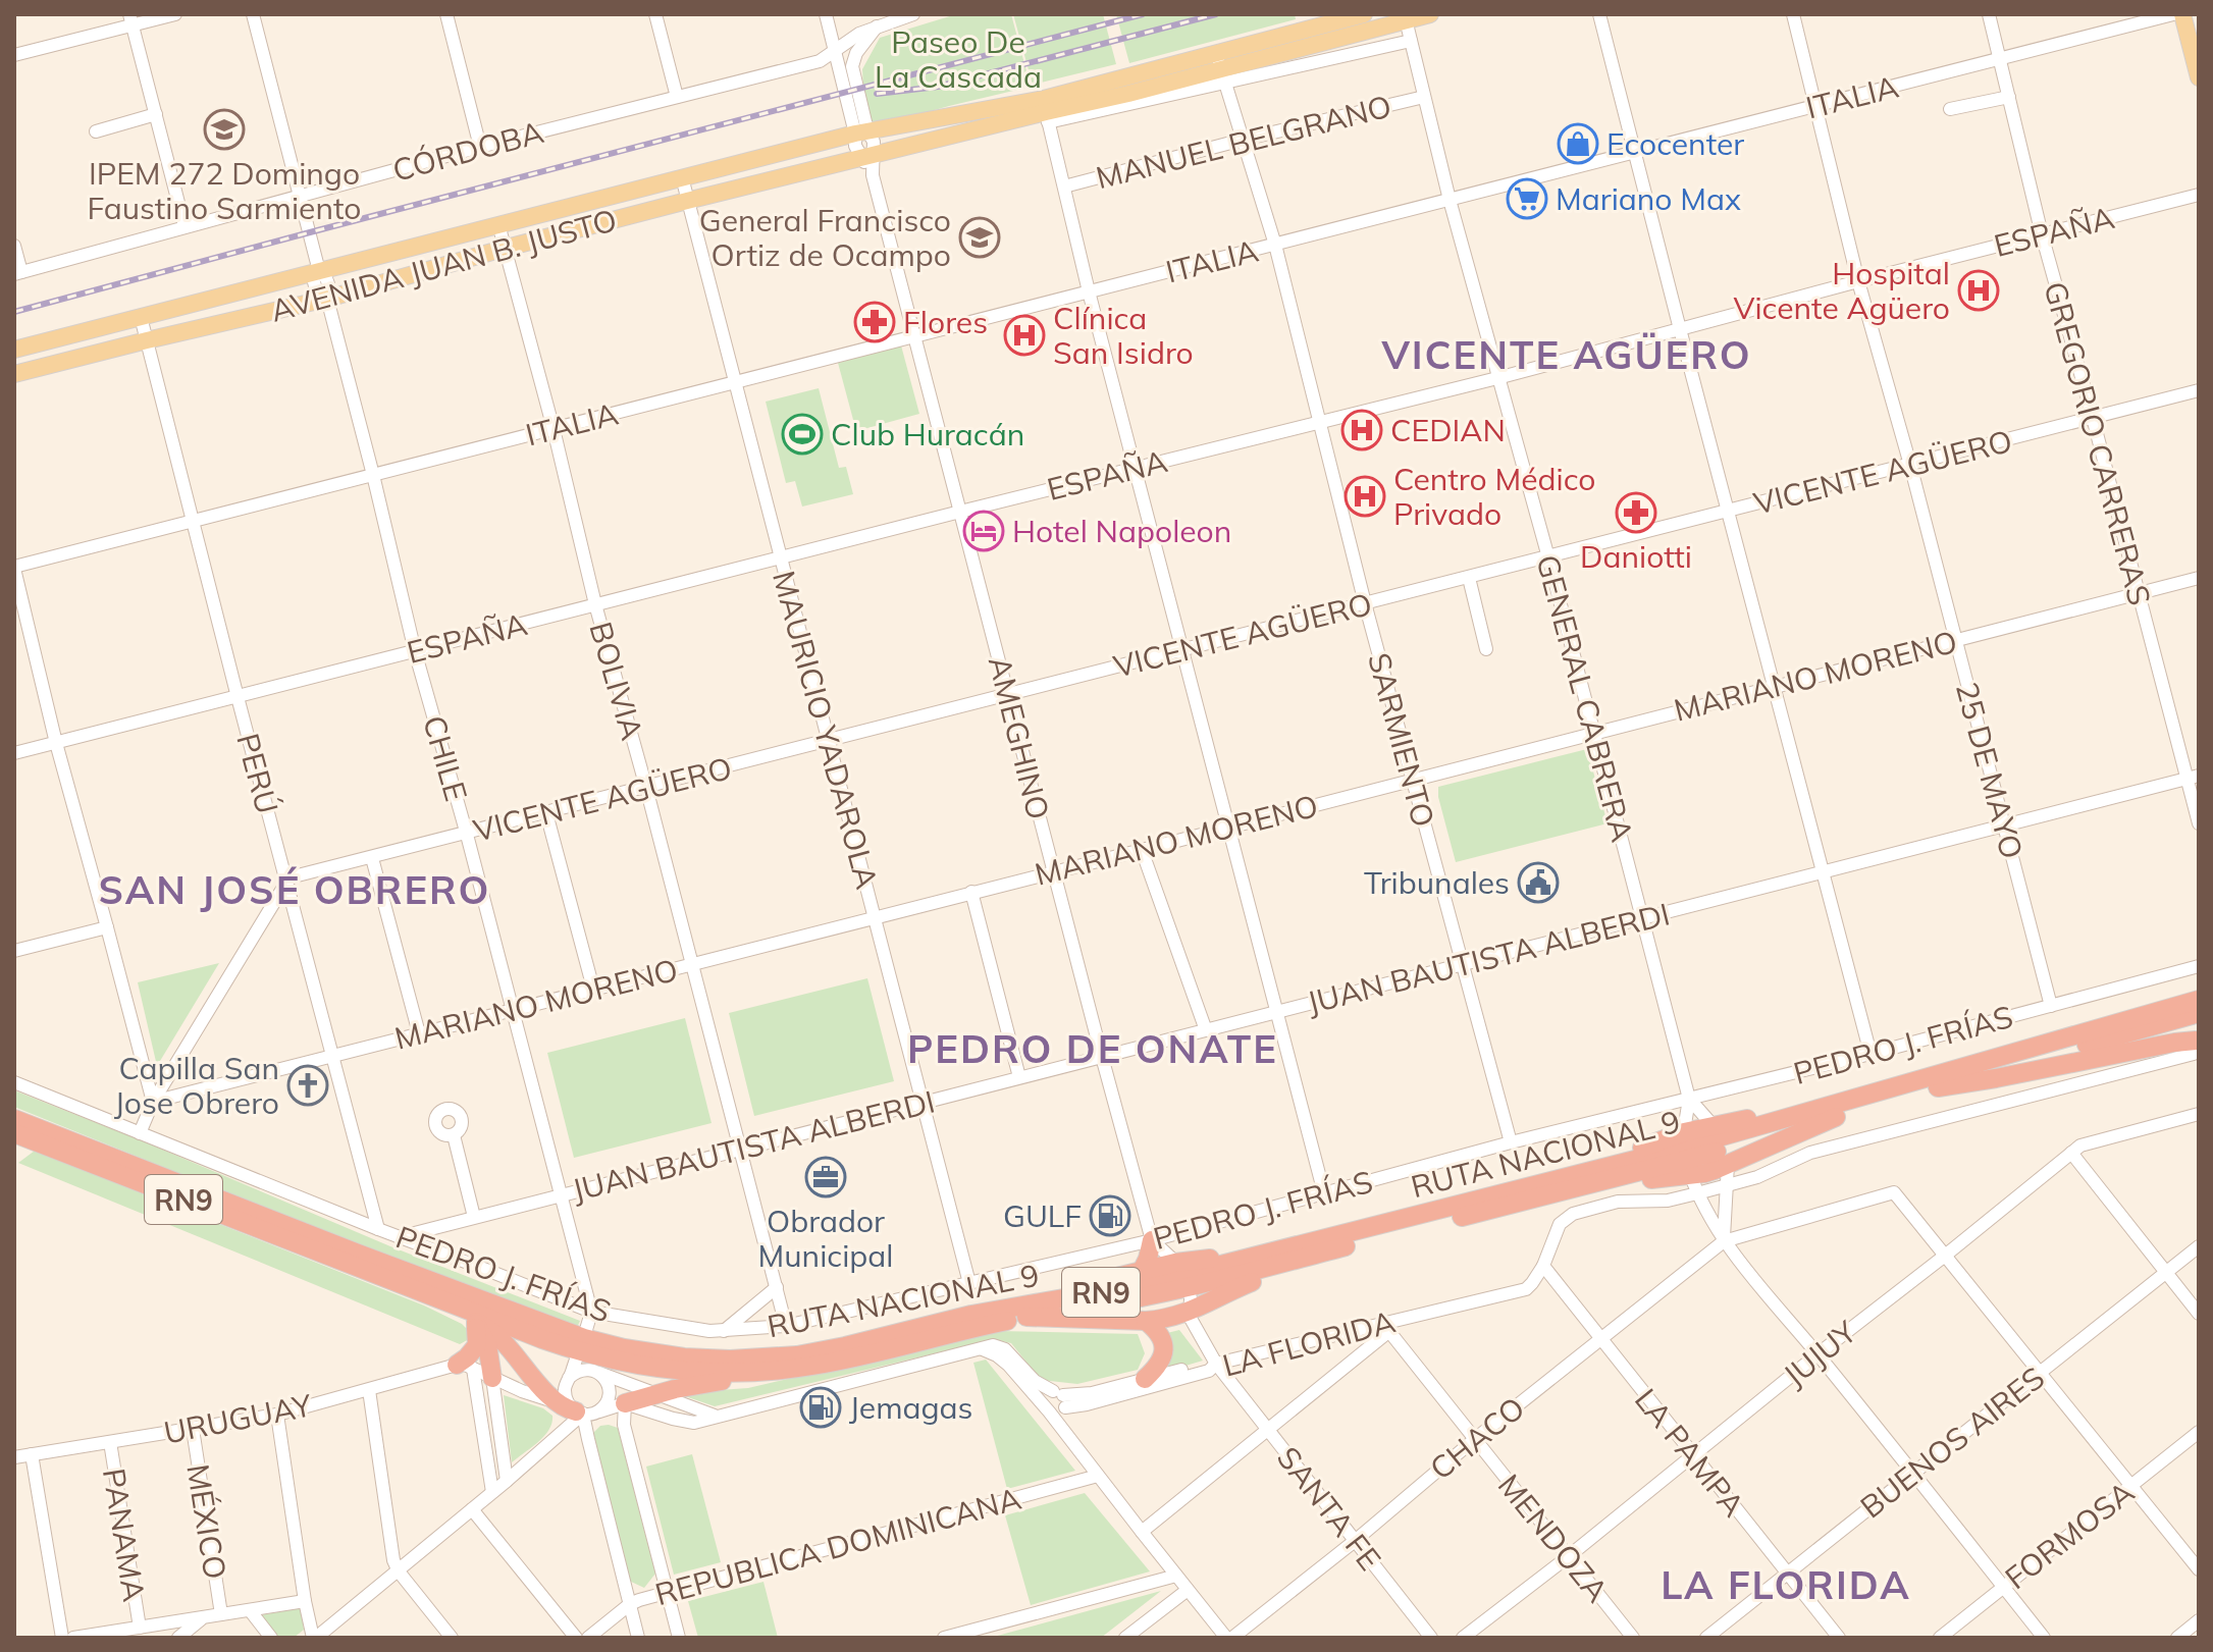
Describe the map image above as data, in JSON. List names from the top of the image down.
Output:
{
  "streets": {
    "highway": ["RUTA NACIONAL 9", "RN9"],
    "main road": ["AVENIDA JUAN B. JUSTO"],
    "street": [
      "ITALIA",
      "MANUEL BELGRANO",
      "CÓRDOBA",
      "ESPAÑA",
      "GREGORIO CARRERAS",
      "VICENTE AGÜERO",
      "MARIANO MORENO",
      "BOLIVIA",
      "GENERAL CABRERA",
      "MAURICIO YADAROLA",
      "AMEGHINO",
      "SARMIENTO",
      "CHILE",
      "25 DE MAYO",
      "PERÚ",
      "JUAN BAUTISTA ALBERDI",
      "PEDRO J. FRÍAS",
      "LA FLORIDA",
      "JUJUY",
      "URUGUAY",
      "CHACO",
      "BUENOS AIRES",
      "LA PAMPA",
      "SANTA FE",
      "MÉXICO",
      "PANAMA",
      "FORMOSA",
      "MENDOZA",
      "REPUBLICA DOMINICANA"
    ]
  },
  "crossings": [
    ["ITALIA", "GREGORIO CARRERAS"],
    ["ITALIA", "BOLIVIA"],
    ["ITALIA", "GENERAL CABRERA"],
    ["ITALIA", "MAURICIO YADAROLA"],
    ["ITALIA", "AMEGHINO"],
    ["ITALIA", "SARMIENTO"],
    ["ITALIA", "CHILE"],
    ["ITALIA", "25 DE MAYO"],
    ["ITALIA", "PERÚ"],
    ["MANUEL BELGRANO", "GENERAL CABRERA"],
    ["MANUEL BELGRANO", "SARMIENTO"],
    ["CÓRDOBA", "CHILE"],
    ["ESPAÑA", "GREGORIO CARRERAS"],
    ["ESPAÑA", "BOLIVIA"],
    ["ESPAÑA", "GENERAL CABRERA"],
    ["ESPAÑA", "MAURICIO YADAROLA"],
    ["ESPAÑA", "AMEGHINO"],
    ["ESPAÑA", "SARMIENTO"],
    ["ESPAÑA", "CHILE"],
    ["ESPAÑA", "25 DE MAYO"],
    ["ESPAÑA", "PERÚ"],
    ["AVENIDA JUAN B. JUSTO", "BOLIVIA"],
    ["AVENIDA JUAN B. JUSTO", "MAURICIO YADAROLA"],
    ["AVENIDA JUAN B. JUSTO", "AMEGHINO"],
    ["AVENIDA JUAN B. JUSTO", "CHILE"],
    ["AVENIDA JUAN B. JUSTO", "PERÚ"],
    ["GREGORIO CARRERAS", "VICENTE AGÜERO"],
    ["GREGORIO CARRERAS", "MARIANO MORENO"],
    ["GREGORIO CARRERAS", "JUAN BAUTISTA ALBERDI"],
    ["VICENTE AGÜERO", "BOLIVIA"],
    ["VICENTE AGÜERO", "GENERAL CABRERA"],
    ["VICENTE AGÜERO", "MAURICIO YADAROLA"],
    ["VICENTE AGÜERO", "AMEGHINO"],
    ["VICENTE AGÜERO", "SARMIENTO"],
    ["VICENTE AGÜERO", "CHILE"],
    ["VICENTE AGÜERO", "25 DE MAYO"],
    ["VICENTE AGÜERO", "PERÚ"],
    ["MARIANO MORENO", "BOLIVIA"],
    ["MARIANO MORENO", "GENERAL CABRERA"],
    ["MARIANO MORENO", "MAURICIO YADAROLA"],
    ["MARIANO MORENO", "AMEGHINO"],
    ["MARIANO MORENO", "SARMIENTO"],
    ["MARIANO MORENO", "CHILE"],
    ["MARIANO MORENO", "25 DE MAYO"],
    ["MARIANO MORENO", "PERÚ"],
    ["BOLIVIA", "JUAN BAUTISTA ALBERDI"],
    ["BOLIVIA", "PEDRO J. FRÍAS"],
    ["GENERAL CABRERA", "JUAN BAUTISTA ALBERDI"],
    ["GENERAL CABRERA", "PEDRO J. FRÍAS"],
    ["MAURICIO YADAROLA", "JUAN BAUTISTA ALBERDI"],
    ["MAURICIO YADAROLA", "PEDRO J. FRÍAS"],
    ["AMEGHINO", "JUAN BAUTISTA ALBERDI"],
    ["AMEGHINO", "PEDRO J. FRÍAS"],
    ["SARMIENTO", "JUAN BAUTISTA ALBERDI"],
    ["SARMIENTO", "PEDRO J. FRÍAS"],
    ["CHILE", "JUAN BAUTISTA ALBERDI"],
    ["CHILE", "PEDRO J. FRÍAS"],
    ["25 DE MAYO", "JUAN BAUTISTA ALBERDI"],
    ["25 DE MAYO", "PEDRO J. FRÍAS"],
    ["PERÚ", "PEDRO J. FRÍAS"],
    ["JUAN BAUTISTA ALBERDI", "PEDRO J. FRÍAS"],
    ["RUTA NACIONAL 9", "RN9"],
    ["LA FLORIDA", "LA PAMPA"],
    ["LA FLORIDA", "SANTA FE"],
    ["LA FLORIDA", "MENDOZA"],
    ["JUJUY", "LA PAMPA"],
    ["JUJUY", "MENDOZA"],
    ["URUGUAY", "MÉXICO"],
    ["URUGUAY", "PANAMA"],
    ["CHACO", "LA PAMPA"],
    ["CHACO", "SANTA FE"],
    ["CHACO", "MENDOZA"],
    ["BUENOS AIRES", "LA PAMPA"]
  ],
  "districts": [
    "VICENTE AGÜERO",
    "SAN JOSÉ OBRERO",
    "PEDRO DE ONATE",
    "LA FLORIDA"
  ],
  "parks": ["Paseo De La Cascada"],
  "places": {
    "school or university": ["IPEM 272 Domingo Faustino Sarmiento", "General Francisco Ortiz de Ocampo"],
    "shop": ["Ecocenter"],
    "supermarket": ["Mariano Max"],
    "hospital": [
      "Hospital Vicente Agüero",
      "Clínica San Isidro",
      "CEDIAN",
      "Centro Médico Privado"
    ],
    "pharmacy": ["Flores", "Daniotti"],
    "sports": ["Club Huracán"],
    "hotel": ["Hotel Napoleon"],
    "public building": ["Tribunales"],
    "church": ["Capilla San Jose Obrero"],
    "office": ["Obrador Municipal"],
    "fuel station": ["GULF", "Jemagas"]
  }
}
